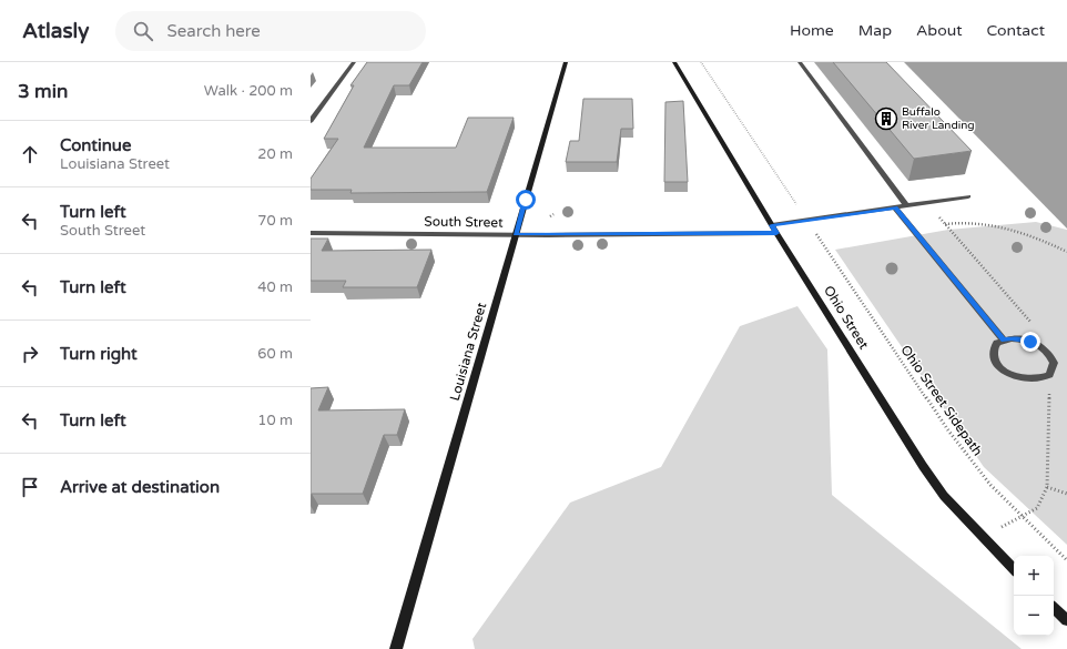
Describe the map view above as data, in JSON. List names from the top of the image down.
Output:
{
  "streets": {
    "street": ["South Street", "Ohio Street", "Louisiana Street"],
    "path": ["Ohio Street Sidepath"]
  },
  "crossings": [
    ["South Street", "Ohio Street"],
    ["South Street", "Louisiana Street"]
  ],
  "places": {
    "building": ["Buffalo River Landing"]
  },
  "page": {
    "header": "Atlasly",
    "search": "Search here",
    "nav": [
      "Home",
      "Map",
      "About",
      "Contact"
    ],
    "heading": ["3 min", "Walk · 200 m"],
    "list": [
      ["Continue", "Louisiana Street", "20 m"],
      ["Turn left", "South Street", "70 m"],
      ["Turn left", "40 m"],
      ["Turn right", "60 m"],
      ["Turn left", "10 m"],
      "Arrive at destination"
    ],
    "map_buttons": ["+", "−"]
  }
}
